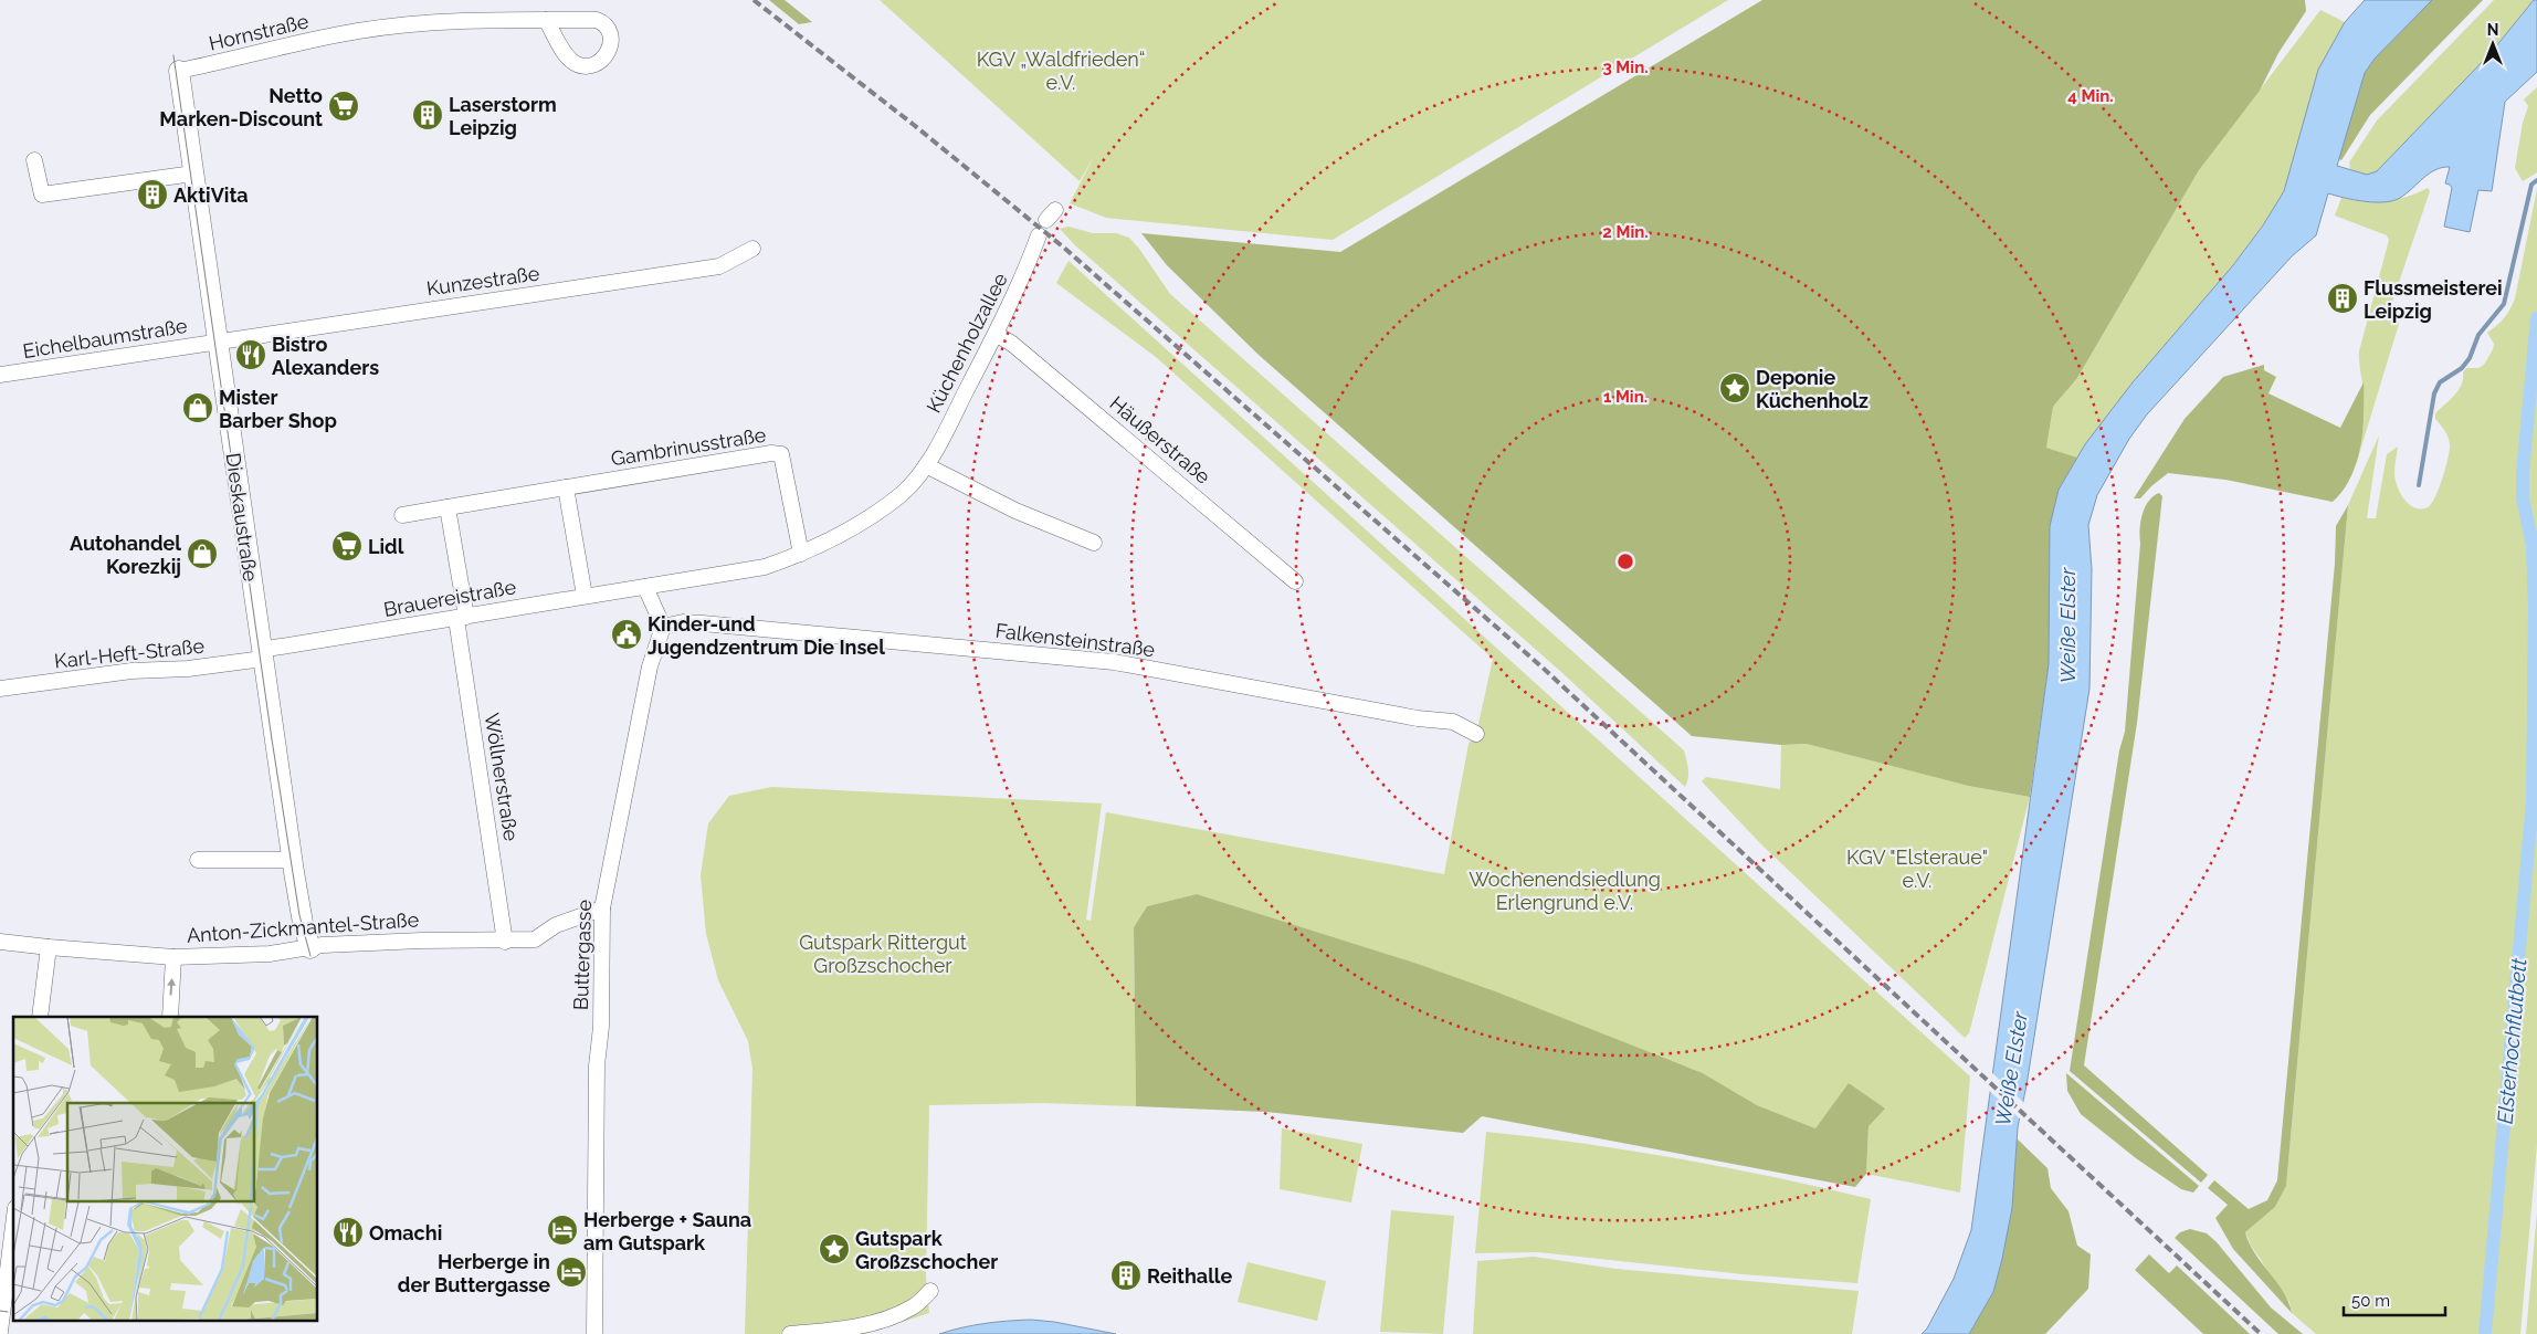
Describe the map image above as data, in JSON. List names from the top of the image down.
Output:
{
  "streets": {
    "main road": ["Dieskaustraße"],
    "street": [
      "Hornstraße",
      "Kunzestraße",
      "Eichelbaumstraße",
      "Küchenholzallee",
      "Häußerstraße",
      "Gambrinusstraße",
      "Brauereistraße",
      "Falkensteinstraße",
      "Karl-Heft-Straße",
      "Wöllnerstraße",
      "Anton-Zickmantel-Straße",
      "Buttergasse"
    ]
  },
  "crossings": [
    ["Hornstraße", "Dieskaustraße"],
    ["Kunzestraße", "Eichelbaumstraße"],
    ["Kunzestraße", "Dieskaustraße"],
    ["Eichelbaumstraße", "Dieskaustraße"],
    ["Küchenholzallee", "Häußerstraße"],
    ["Küchenholzallee", "Gambrinusstraße"],
    ["Küchenholzallee", "Brauereistraße"],
    ["Dieskaustraße", "Brauereistraße"],
    ["Dieskaustraße", "Karl-Heft-Straße"],
    ["Dieskaustraße", "Anton-Zickmantel-Straße"],
    ["Brauereistraße", "Karl-Heft-Straße"],
    ["Brauereistraße", "Wöllnerstraße"],
    ["Falkensteinstraße", "Buttergasse"],
    ["Wöllnerstraße", "Anton-Zickmantel-Straße"],
    ["Anton-Zickmantel-Straße", "Buttergasse"]
  ],
  "water": ["Weiße Elster", "Elsterhochflutbett"],
  "parks": [
    "KGV „Waldfrieden“ e.V.",
    "KGV \"Elsteraue\" e.V.",
    "Wochenendsiedlung Erlengrund e.V.",
    "Gutspark Rittergut Großzschocher"
  ],
  "places": {
    "supermarket": ["Netto Marken-Discount", "Lidl"],
    "building": [
      "Laserstorm Leipzig",
      "AktiVita",
      "Flussmeisterei Leipzig",
      "Reithalle"
    ],
    "restaurant": ["Bistro Alexanders", "Omachi"],
    "place": ["Deponie Küchenholz", "Gutspark Großzschocher"],
    "shop": ["Mister Barber Shop", "Autohandel Korezkij"],
    "public building": ["Kinder-und Jugendzentrum Die Insel"],
    "hotel": ["Herberge + Sauna am Gutspark", "Herberge in der Buttergasse"]
  },
  "scale_bar": "50 m",
  "north": "top",
  "rings": [
    "3 Min.",
    "4 Min.",
    "2 Min.",
    "1 Min."
  ]
}
